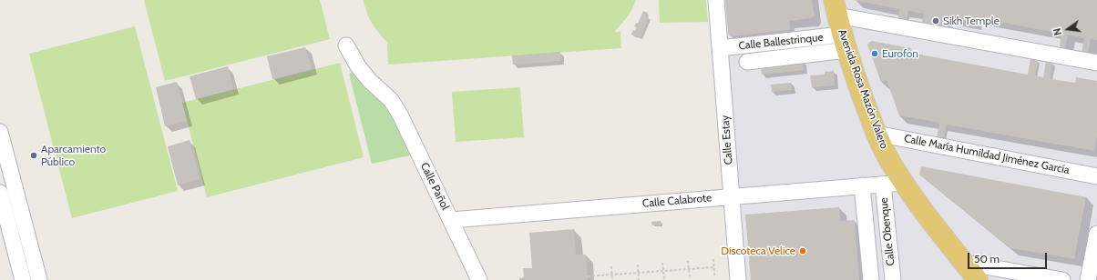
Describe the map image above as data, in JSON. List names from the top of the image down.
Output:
{
  "streets": {
    "main road": ["Avenida Rosa Mazón Valero"],
    "street": [
      "Calle Ballestrinque",
      "Calle Estay",
      "Calle María Humildad Jiménez García",
      "Calle Pañol",
      "Calle Calabrote",
      "Calle Obenque"
    ]
  },
  "crossings": [
    ["Calle Ballestrinque", "Avenida Rosa Mazón Valero"],
    ["Calle Ballestrinque", "Calle Estay"],
    ["Avenida Rosa Mazón Valero", "Calle María Humildad Jiménez García"],
    ["Avenida Rosa Mazón Valero", "Calle Calabrote"],
    ["Calle Estay", "Calle Calabrote"],
    ["Calle Pañol", "Calle Calabrote"],
    ["Calle Calabrote", "Calle Obenque"]
  ],
  "places": [
    "Sikh Temple",
    "Eurofon",
    "Aparcamiento Público",
    "Discoteca Velice"
  ],
  "scale_bar": "50 m",
  "north": "left"
}
